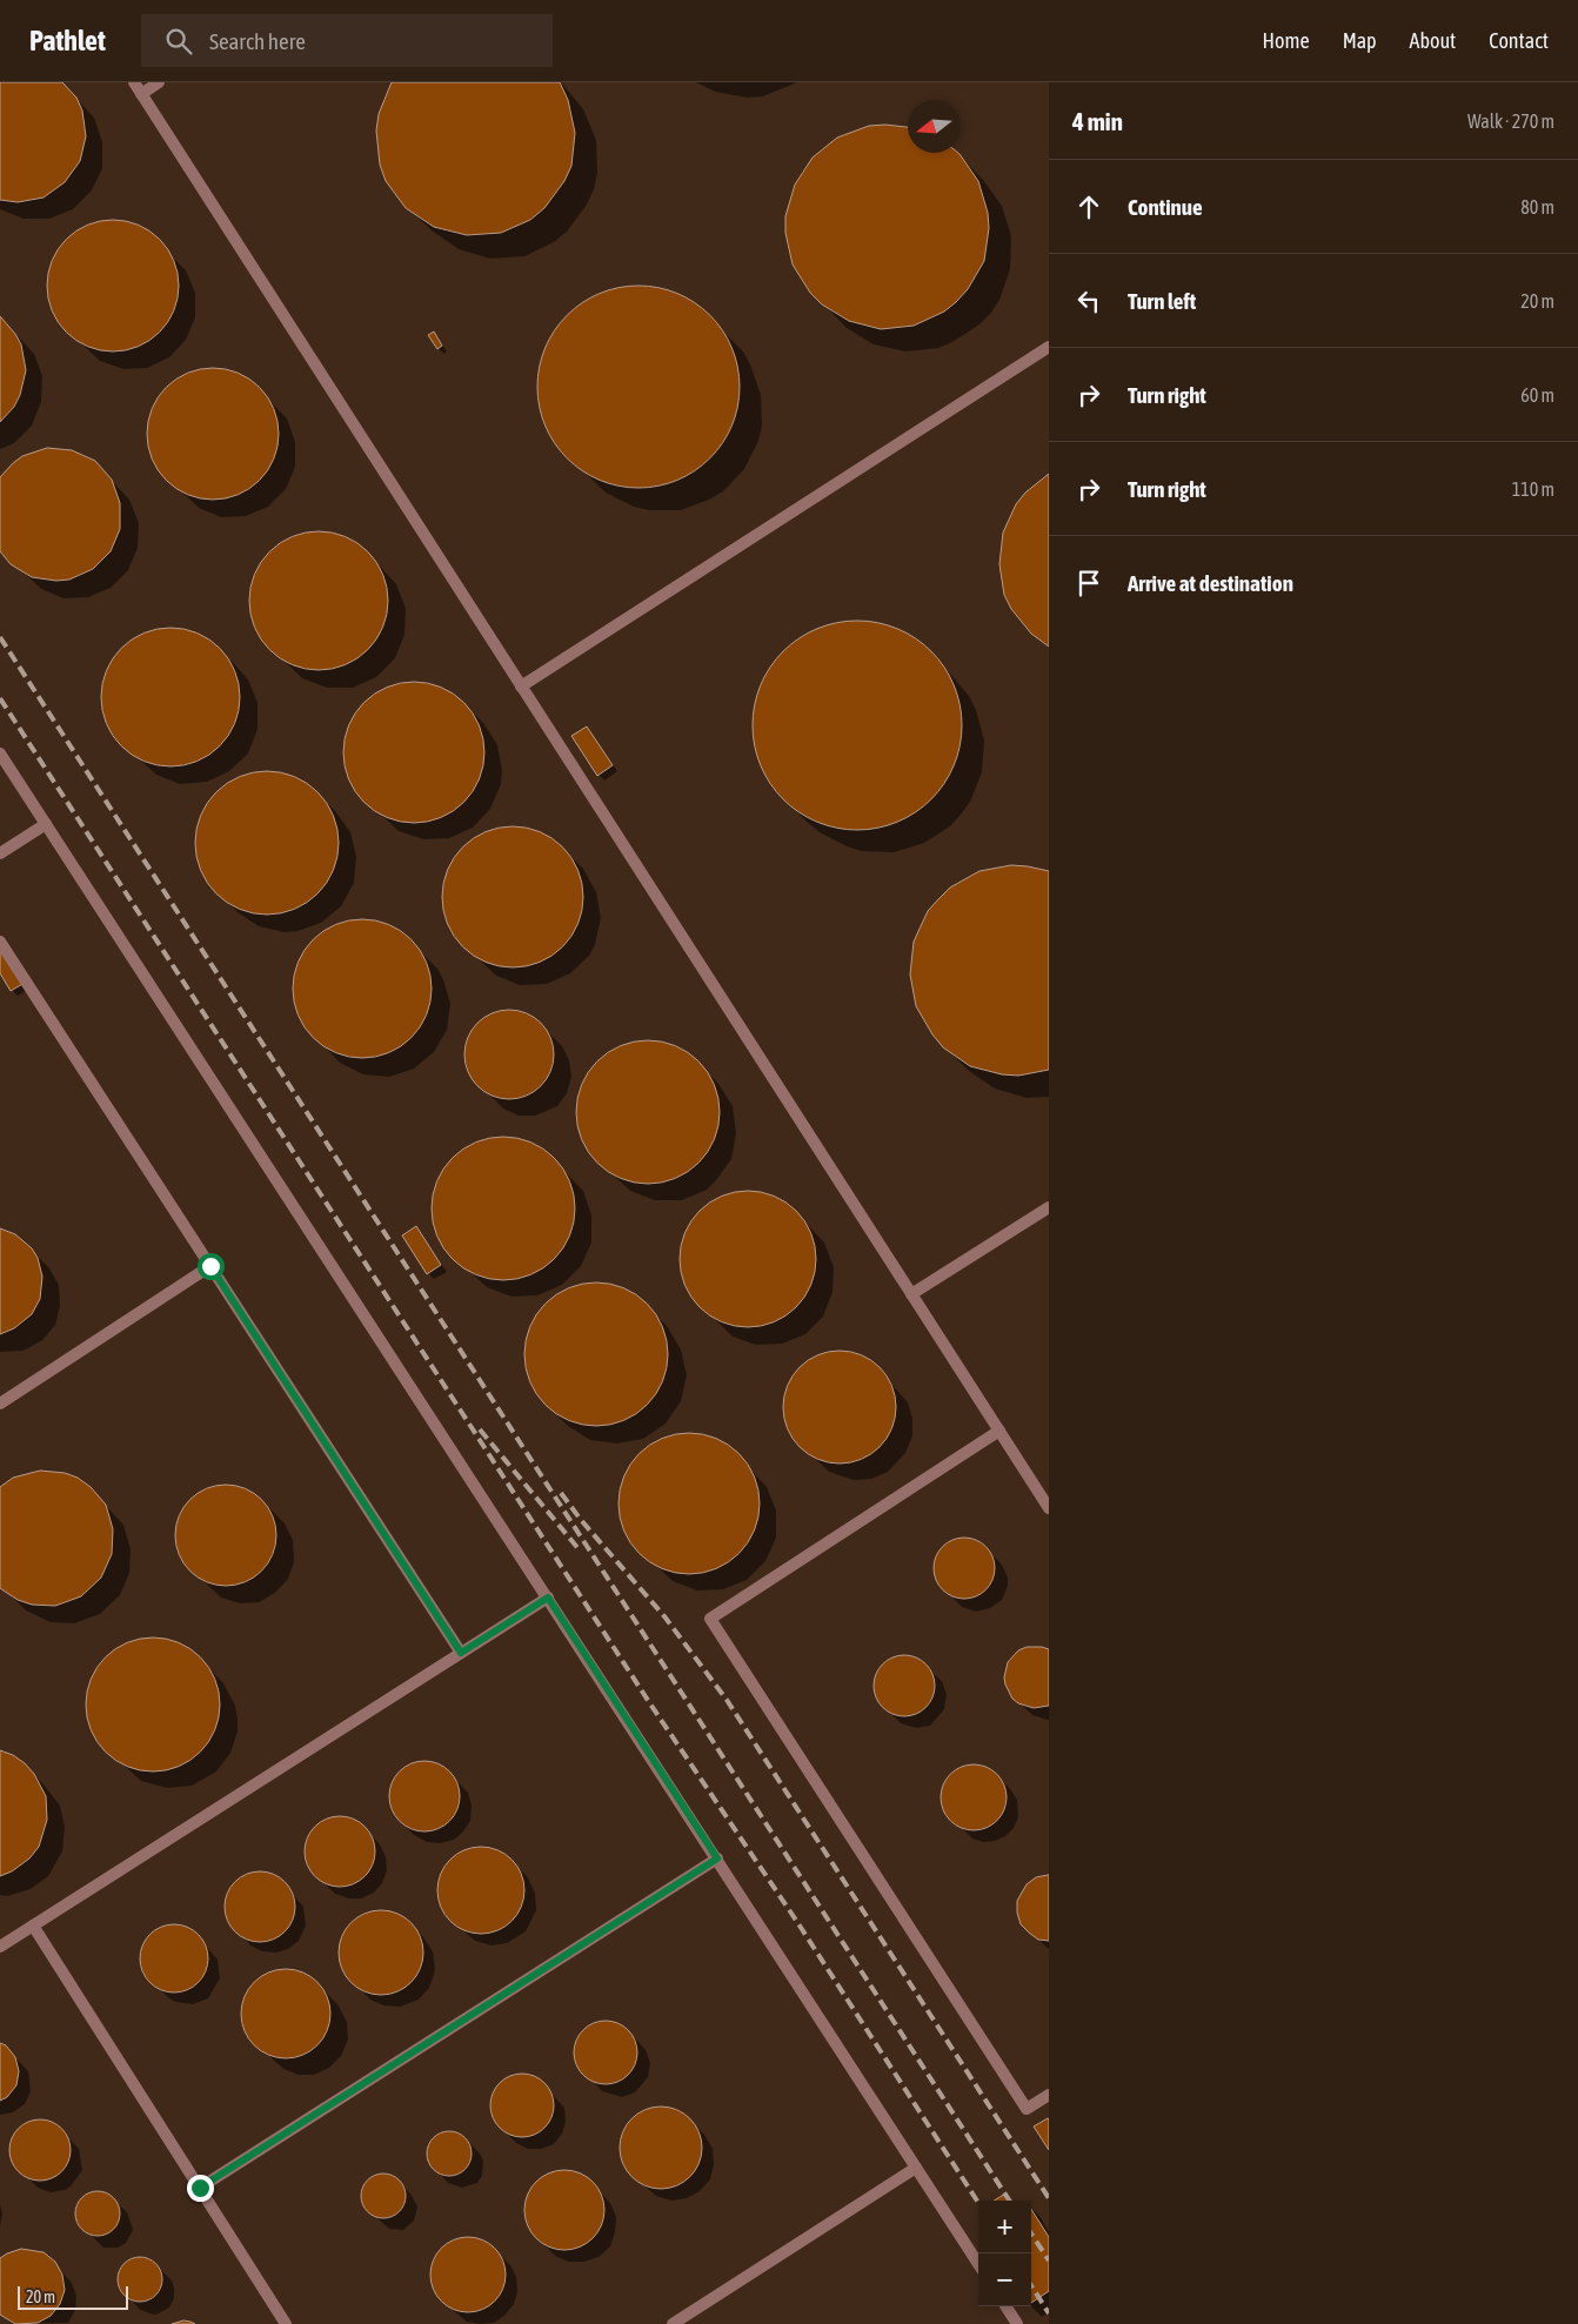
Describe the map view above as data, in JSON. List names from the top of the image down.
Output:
{
  "scale_bar": "20 m",
  "north": "left",
  "page": {
    "header": "Pathlet",
    "search": "Search here",
    "nav": [
      "Home",
      "Map",
      "About",
      "Contact"
    ],
    "heading": ["4 min", "Walk · 270 m"],
    "list": [
      ["Continue", "80 m"],
      ["Turn left", "20 m"],
      ["Turn right", "60 m"],
      ["Turn right", "110 m"],
      "Arrive at destination"
    ],
    "map_buttons": ["+", "−"],
    "scale": "20 m"
  }
}
